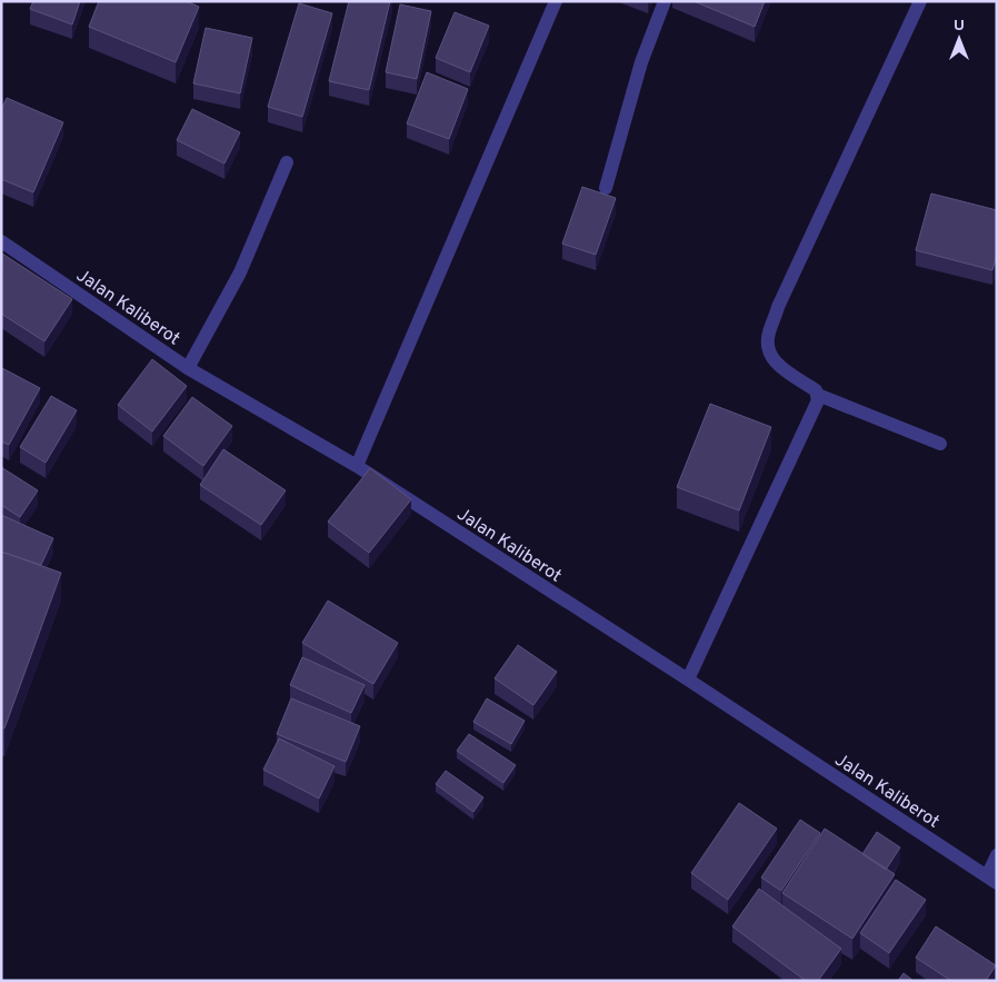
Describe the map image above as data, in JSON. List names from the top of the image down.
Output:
{
  "streets": {
    "street": ["Jalan Kaliberot"]
  },
  "north": "top"
}
